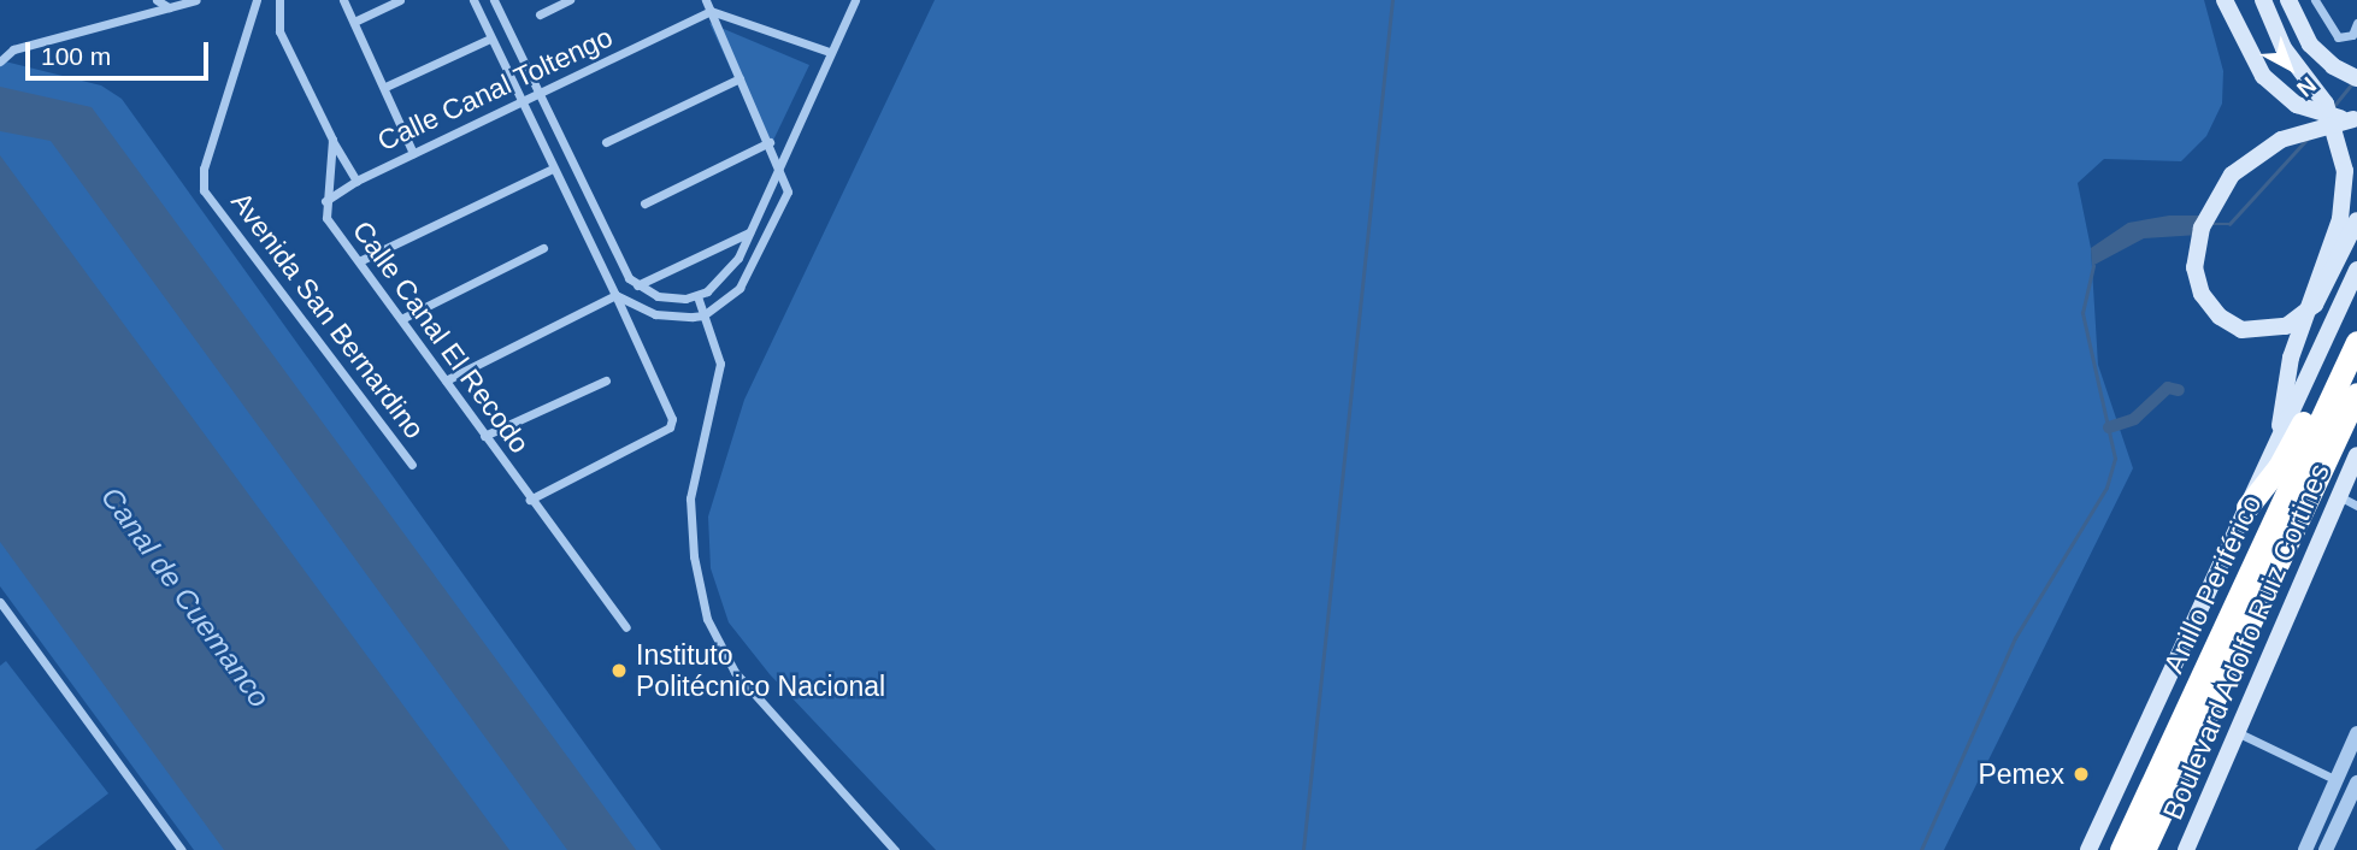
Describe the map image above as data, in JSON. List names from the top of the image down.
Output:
{
  "streets": {
    "highway": ["Anillo Periférico"],
    "main road": ["Boulevard Adolfo Ruiz Cortines"],
    "street": ["Calle Canal Toltengo", "Avenida San Bernardino", "Calle Canal El Recodo"]
  },
  "crossings": [
    ["Calle Canal Toltengo", "Calle Canal El Recodo"]
  ],
  "water": ["Canal de Cuemanco"],
  "places": ["Instituto Politécnico Nacional", "Pemex"],
  "scale_bar": "100 m",
  "north": "bottom right"
}
